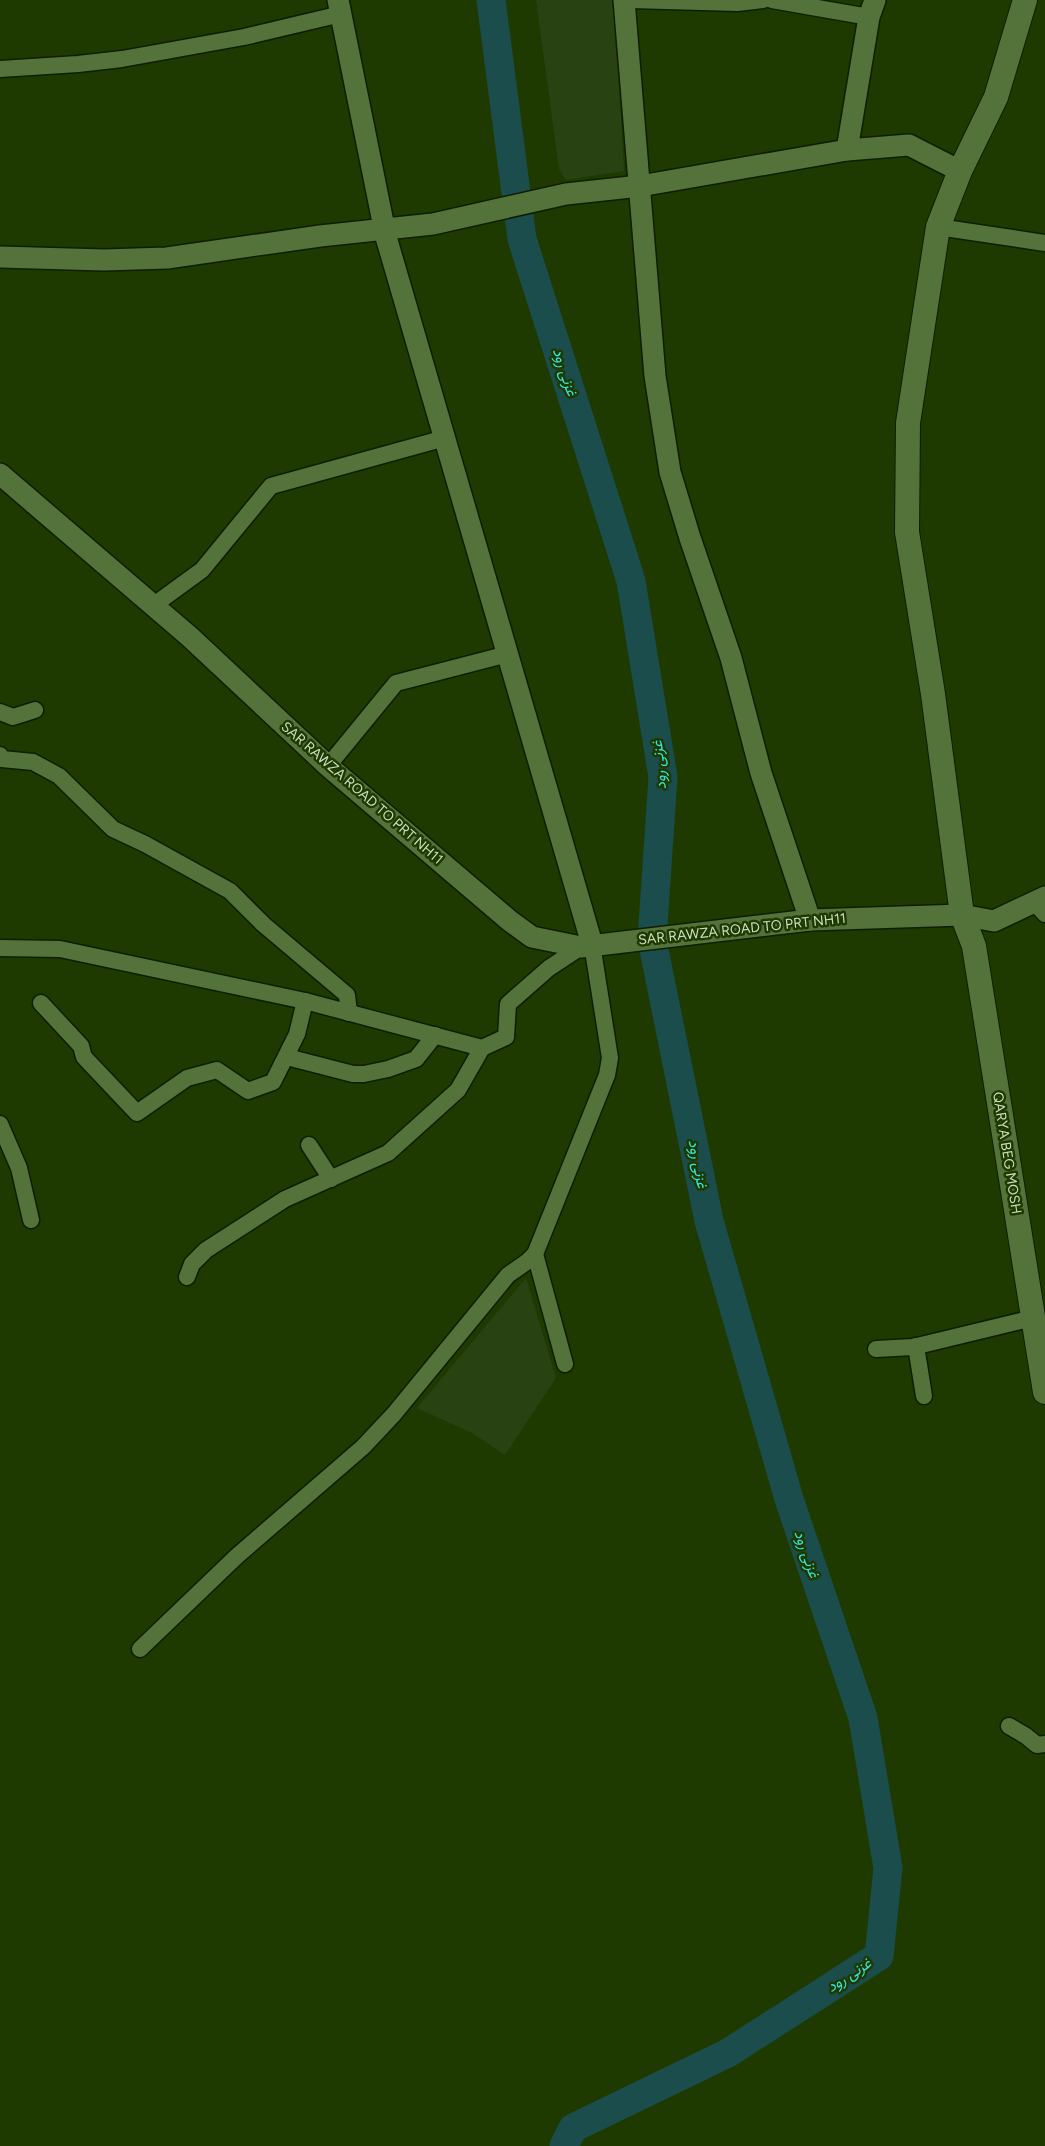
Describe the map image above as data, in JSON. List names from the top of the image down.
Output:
{
  "streets": {
    "main road": ["QARYA BEG MOSH"],
    "street": ["SAR RAWZA ROAD TO PRT NH11"]
  },
  "crossings": [
    ["SAR RAWZA ROAD TO PRT NH11", "QARYA BEG MOSH"]
  ],
  "water": ["غزنی رود"]
}
